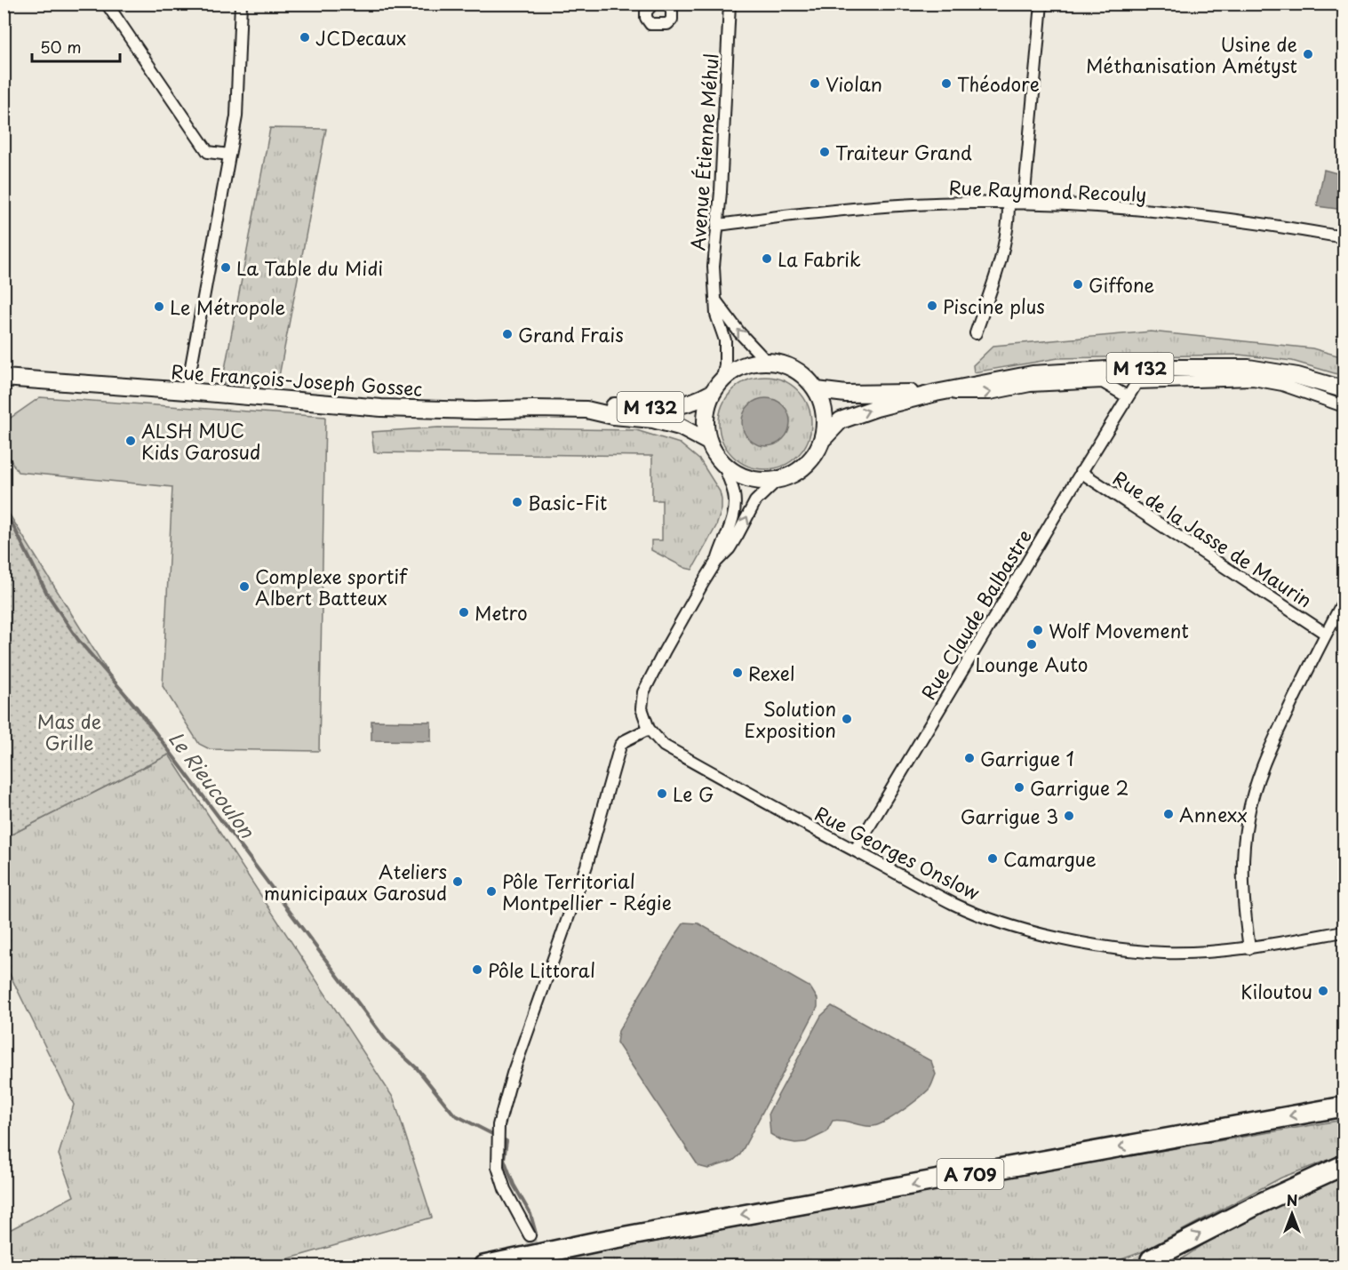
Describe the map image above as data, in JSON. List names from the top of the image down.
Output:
{
  "streets": {
    "highway": ["A 709"],
    "main road": ["M 132", "Rue François-Joseph Gossec"],
    "street": [
      "Avenue Étienne Méhul",
      "Rue Raymond Recouly",
      "Rue de la Jasse de Maurin",
      "Rue Claude Balbastre",
      "Rue Georges Onslow"
    ]
  },
  "crossings": [
    ["Avenue Étienne Méhul", "Rue Raymond Recouly"],
    ["Avenue Étienne Méhul", "M 132"],
    ["Avenue Étienne Méhul", "Rue François-Joseph Gossec"],
    ["M 132", "Rue François-Joseph Gossec"],
    ["Rue de la Jasse de Maurin", "Rue Claude Balbastre"],
    ["Rue Claude Balbastre", "Rue Georges Onslow"]
  ],
  "water": ["Le Rieucoulon"],
  "parks": ["Mas de Grille"],
  "places": [
    "JCDecaux",
    "Usine de Méthanisation Amétyst",
    "Violan",
    "Théodore",
    "Traiteur Grand",
    "La Fabrik",
    "La Table du Midi",
    "Giffone",
    "Piscine plus",
    "Le Métropole",
    "Grand Frais",
    "ALSH MUC Kids Garosud",
    "Basic-Fit",
    "Complexe sportif Albert Batteux",
    "Metro",
    "Wolf Movement",
    "Lounge Auto",
    "Rexel",
    "Solution Exposition",
    "Garrigue 1",
    "Garrigue 2",
    "Le G",
    "Annexx",
    "Garrigue 3",
    "Camargue",
    "Ateliers municipaux Garosud",
    "Pôle Territorial Montpellier - Régie",
    "Pôle Littoral",
    "Kiloutou"
  ],
  "scale_bar": "50 m",
  "north": "top"
}
